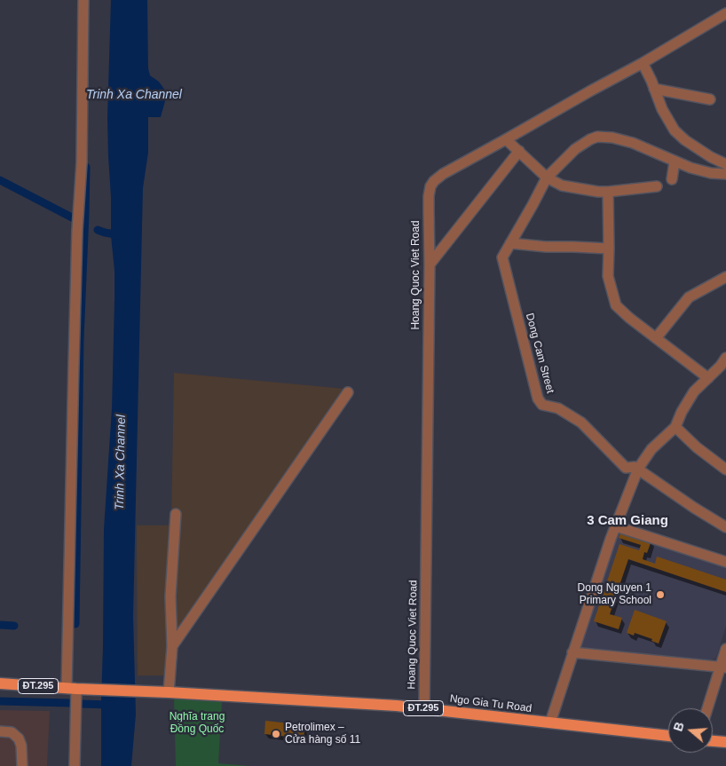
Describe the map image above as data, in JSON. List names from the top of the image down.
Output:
{
  "streets": {
    "main road": ["ĐT.295", "Ngo Gia Tu Road"],
    "street": ["Hoang Quoc Viet Road", "Dong Cam Street"]
  },
  "crossings": [
    ["Hoang Quoc Viet Road", "Ngo Gia Tu Road"],
    ["ĐT.295", "Ngo Gia Tu Road"]
  ],
  "districts": ["3 Cam Giang"],
  "water": ["Trinh Xa Channel"],
  "parks": ["Nghĩa trang Đồng Quốc"],
  "places": ["Dong Nguyen 1 Primary School", "Petrolimex – Cửa hàng số 11"],
  "north": "left"
}
